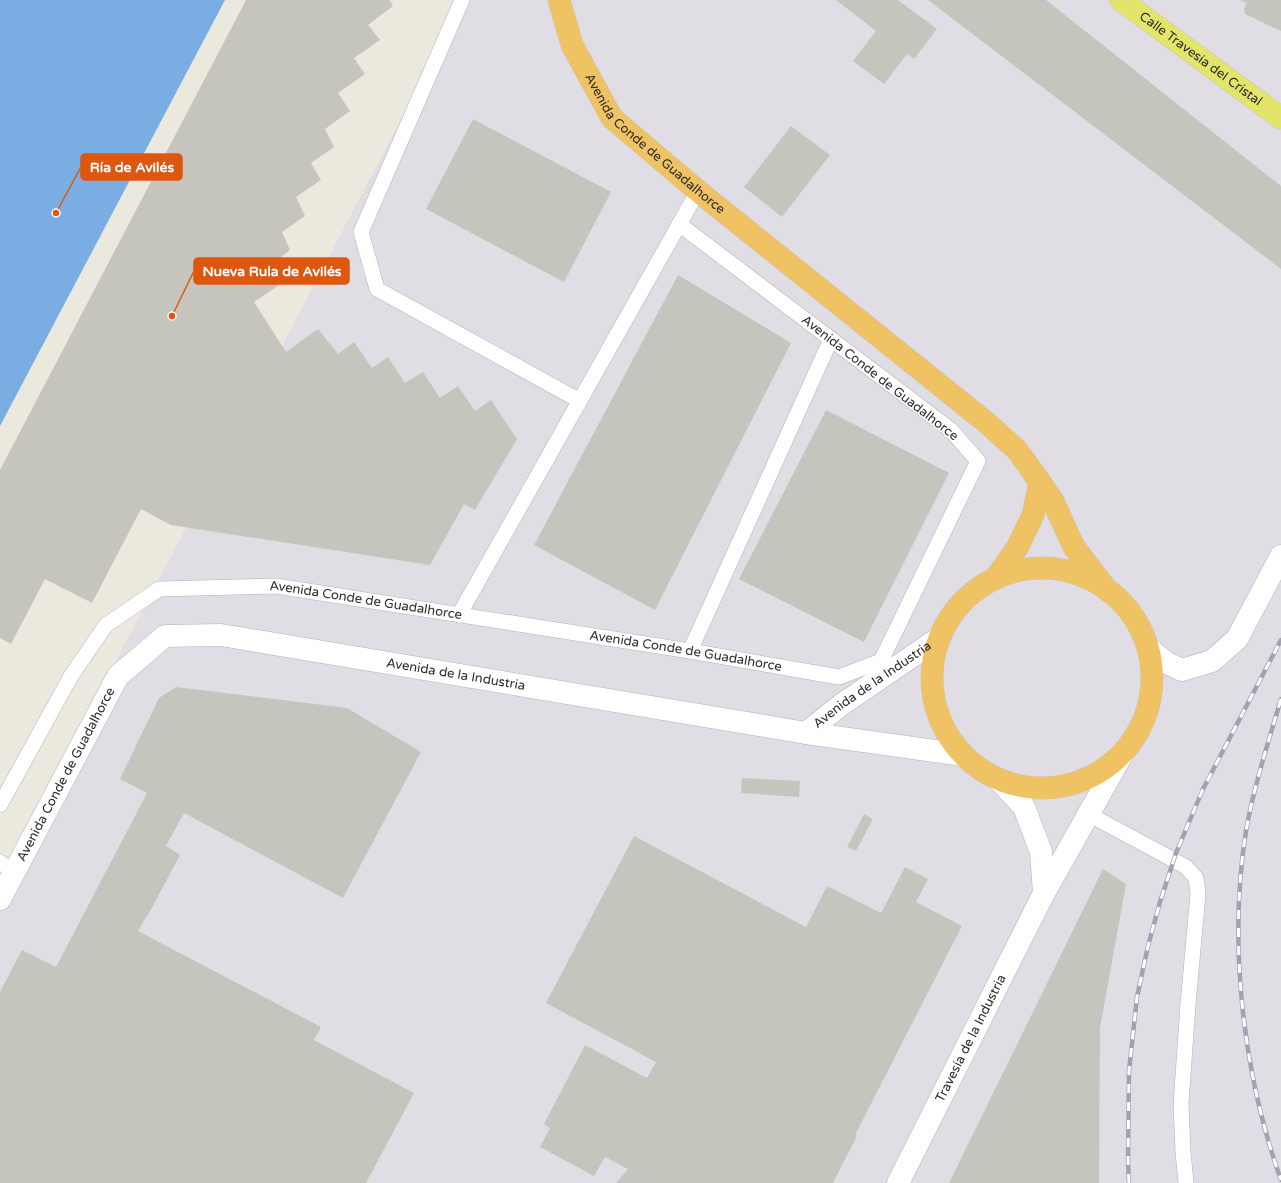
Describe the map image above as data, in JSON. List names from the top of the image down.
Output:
{
  "streets": {
    "highway": ["Avenida Conde de Guadalhorce", "Travesía de la Industria"],
    "main road": ["Calle Travesía del Cristal"],
    "street": ["Avenida de la Industria"]
  },
  "crossings": [
    ["Avenida Conde de Guadalhorce", "Avenida de la Industria"],
    ["Avenida Conde de Guadalhorce", "Travesía de la Industria"]
  ],
  "places": ["Ría de Avilés", "Nueva Rula de Avilés"]
}
